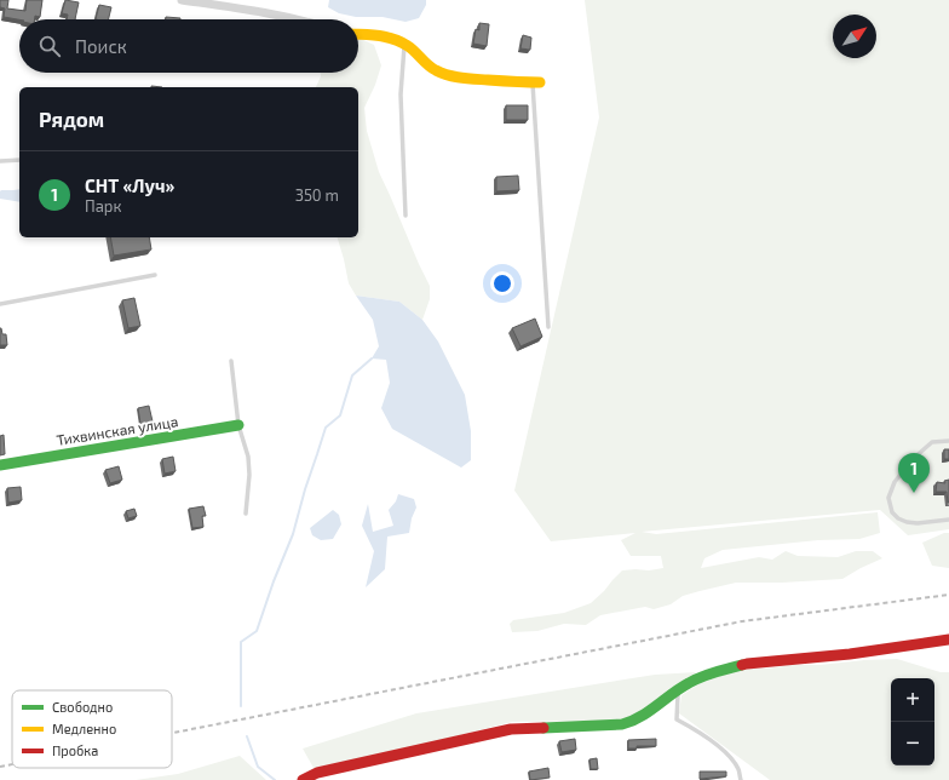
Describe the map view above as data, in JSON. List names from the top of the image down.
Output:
{
  "streets": {
    "street": ["Тихвинская улица"]
  },
  "legend": ["Свободно", "Медленно", "Пробка"],
  "north": "top right",
  "page": {
    "search": "Поиск",
    "heading": "Рядом",
    "list": [
      {
        "mark": "1",
        "name": "СНТ «Луч»",
        "note": "Парк",
        "value": "350 m"
      }
    ],
    "pins": "1",
    "map_buttons": ["+", "−"]
  }
}
